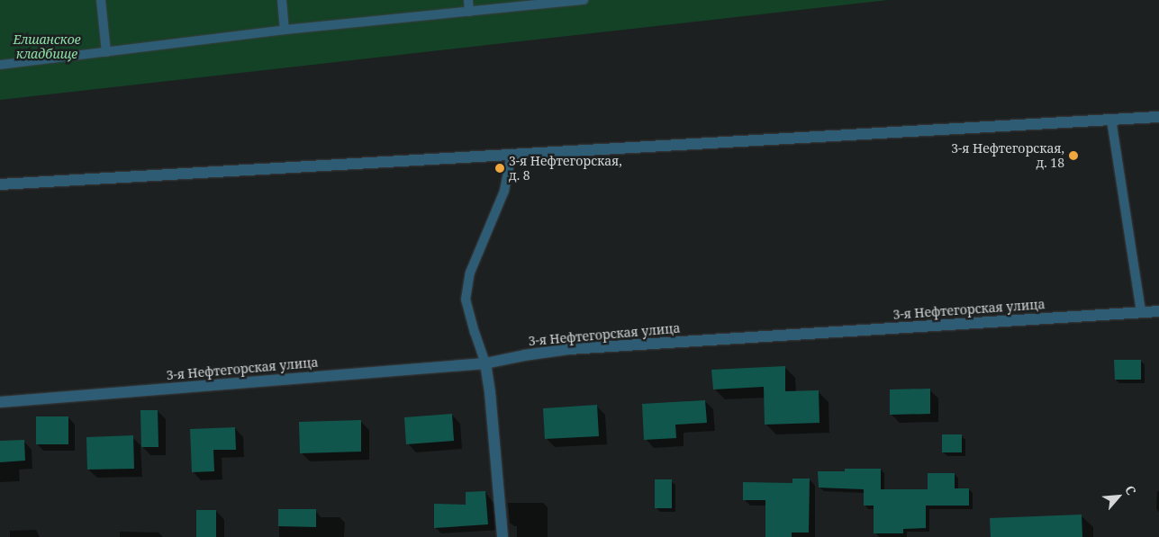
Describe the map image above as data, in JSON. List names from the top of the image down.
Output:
{
  "streets": {
    "street": ["3-я Нефтегорская улица"]
  },
  "parks": ["Елшанское кладбище"],
  "places": ["3-я Нефтегорская, д. 18", "3-я Нефтегорская, д. 8"],
  "north": "top right"
}
